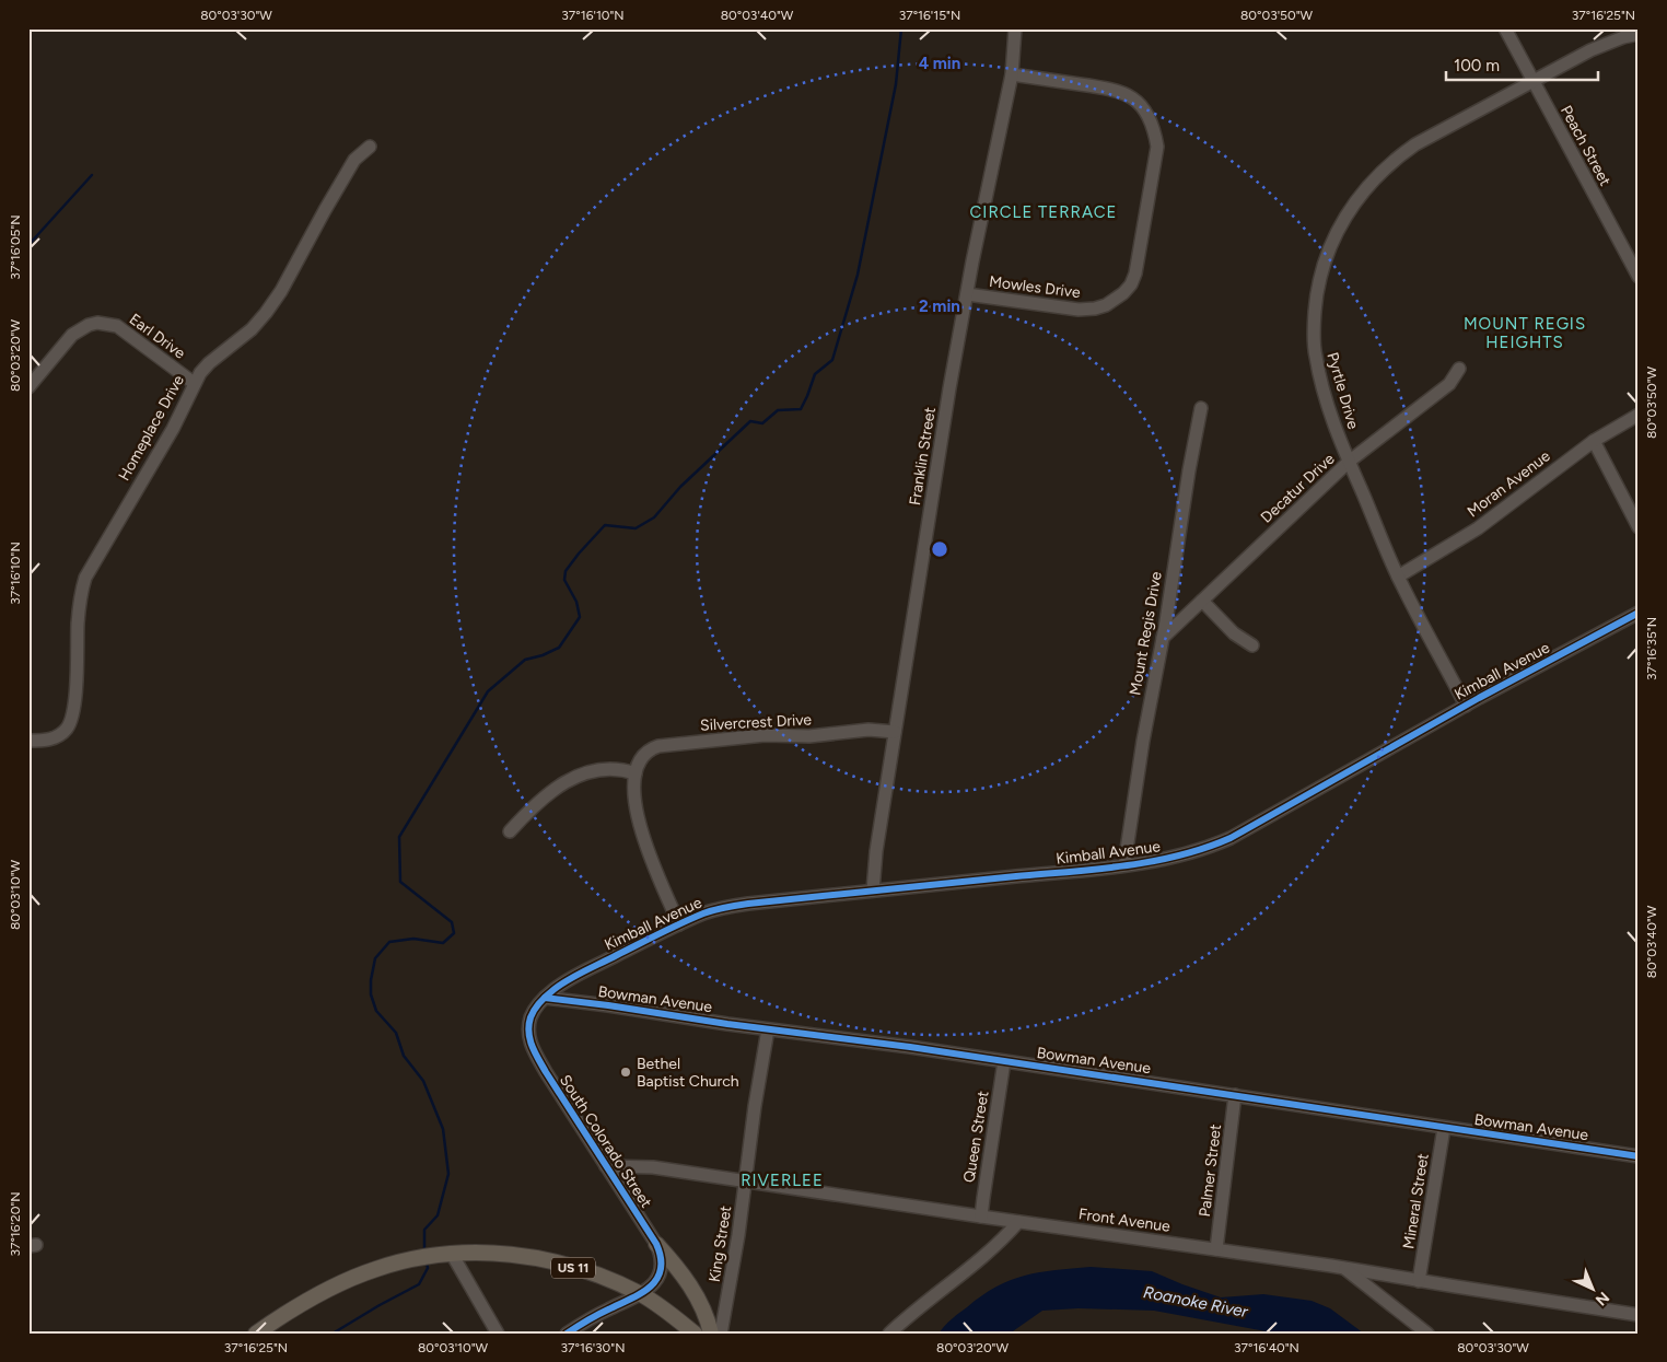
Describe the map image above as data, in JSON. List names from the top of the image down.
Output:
{
  "streets": {
    "main road": ["US 11"],
    "street": [
      "Peach Street",
      "Mowles Drive",
      "Earl Drive",
      "Pyrtle Drive",
      "Homeplace Drive",
      "Franklin Street",
      "Moran Avenue",
      "Decatur Drive",
      "Mount Regis Drive",
      "Kimball Avenue",
      "Silvercrest Drive",
      "Bowman Avenue",
      "Queen Street",
      "South Colorado Street",
      "Palmer Street",
      "Mineral Street",
      "Front Avenue",
      "King Street"
    ]
  },
  "crossings": [
    ["Peach Street", "Pyrtle Drive"],
    ["Mowles Drive", "Franklin Street"],
    ["Earl Drive", "Homeplace Drive"],
    ["Pyrtle Drive", "Moran Avenue"],
    ["Pyrtle Drive", "Decatur Drive"],
    ["Pyrtle Drive", "Kimball Avenue"],
    ["Franklin Street", "Kimball Avenue"],
    ["Franklin Street", "Silvercrest Drive"],
    ["Decatur Drive", "Mount Regis Drive"],
    ["Mount Regis Drive", "Kimball Avenue"],
    ["Kimball Avenue", "Silvercrest Drive"],
    ["Kimball Avenue", "Bowman Avenue"],
    ["Kimball Avenue", "South Colorado Street"],
    ["Bowman Avenue", "Queen Street"],
    ["Bowman Avenue", "South Colorado Street"],
    ["Bowman Avenue", "Palmer Street"],
    ["Bowman Avenue", "Mineral Street"],
    ["Bowman Avenue", "King Street"],
    ["Queen Street", "Front Avenue"],
    ["South Colorado Street", "Front Avenue"],
    ["South Colorado Street", "US 11"],
    ["Palmer Street", "Front Avenue"],
    ["Mineral Street", "Front Avenue"],
    ["Front Avenue", "King Street"]
  ],
  "districts": ["CIRCLE TERRACE", "MOUNT REGIS HEIGHTS", "RIVERLEE"],
  "water": ["Roanoke River"],
  "places": ["Bethel Baptist Church"],
  "scale_bar": "100 m",
  "north": "bottom right",
  "coordinates": [
    "80°03'30\"W",
    "37°16'10\"N",
    "80°03'40\"W",
    "37°16'15\"N",
    "80°03'50\"W",
    "37°16'25\"N",
    "37°16'05\"N",
    "80°03'20\"W",
    "37°16'35\"N",
    "80°03'10\"W",
    "37°16'20\"N",
    "37°16'30\"N",
    "37°16'40\"N"
  ],
  "rings": ["4 min", "2 min"]
}
